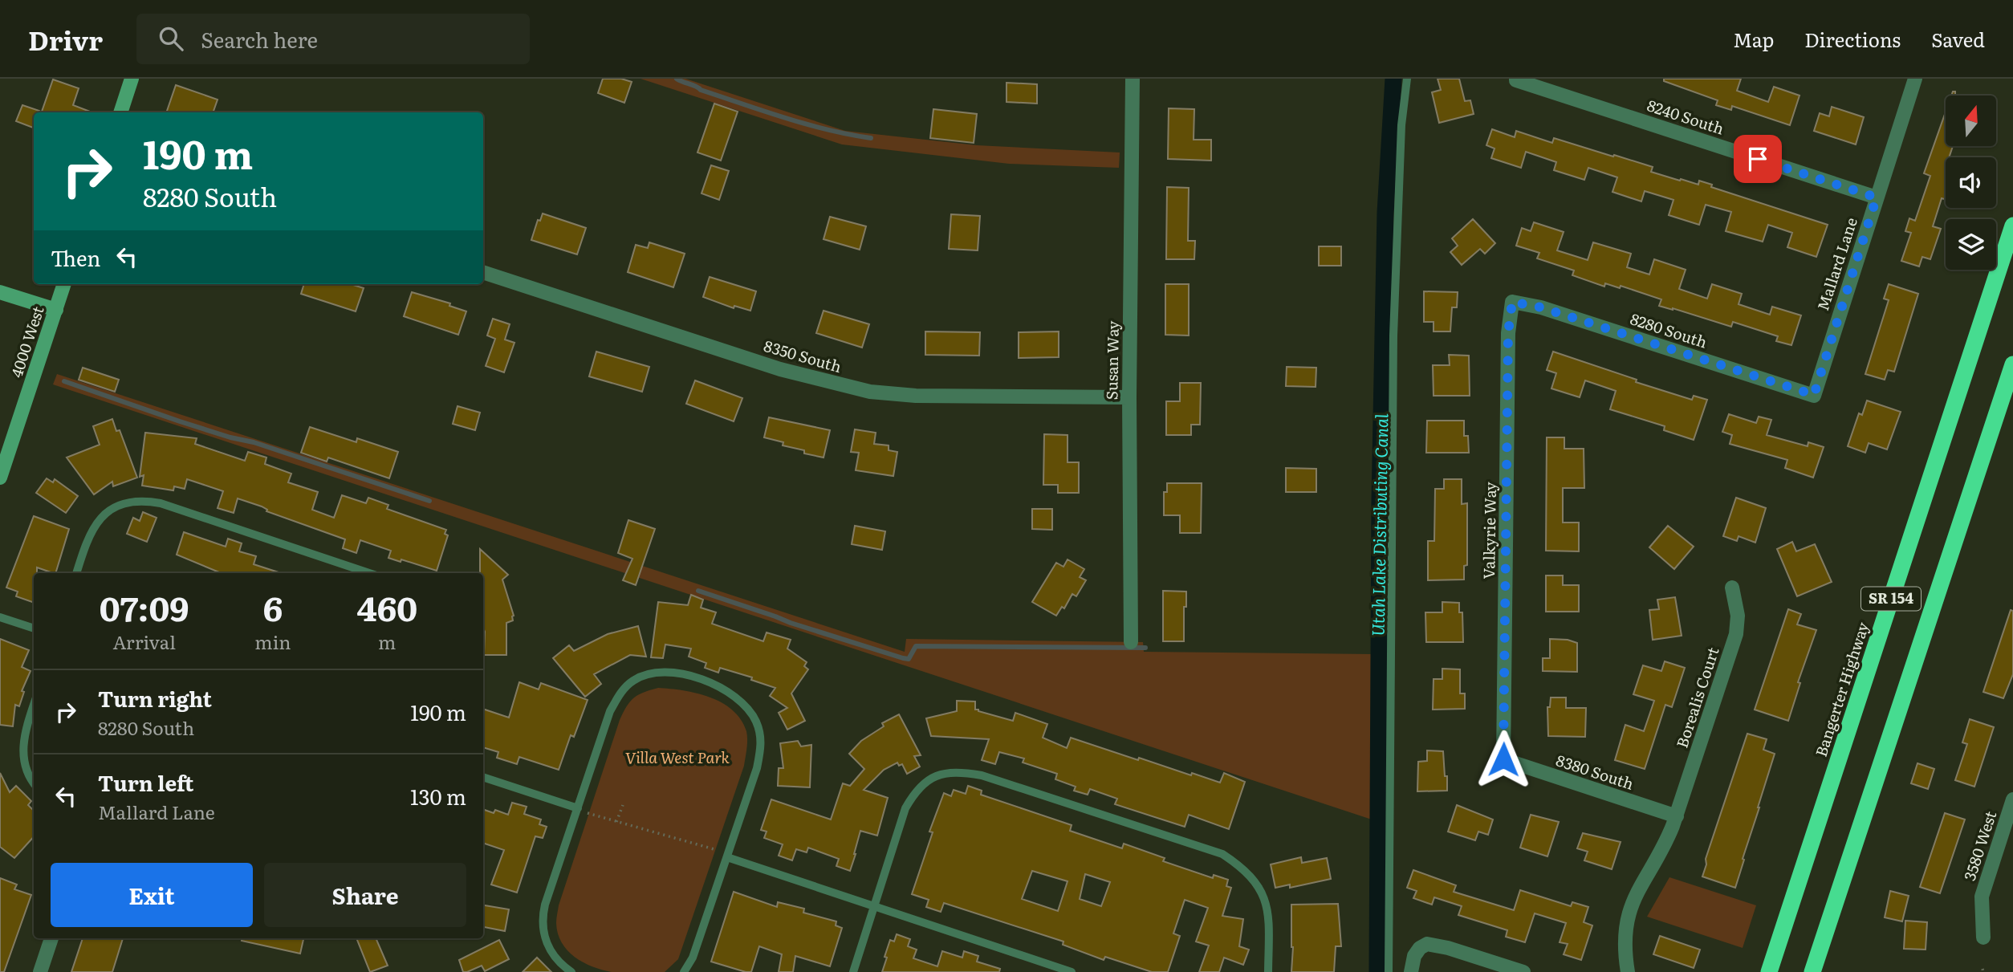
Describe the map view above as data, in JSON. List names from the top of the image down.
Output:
{
  "streets": {
    "highway": ["SR 154", "Bangerter Highway"],
    "main road": ["4000 West"],
    "street": [
      "8240 South",
      "Mallard Lane",
      "8280 South",
      "8350 South",
      "Susan Way",
      "Valkyrie Way",
      "Borealis Court",
      "8380 South",
      "3580 West"
    ]
  },
  "crossings": [
    ["8240 South", "Mallard Lane"],
    ["Mallard Lane", "8280 South"],
    ["8280 South", "Valkyrie Way"],
    ["8350 South", "Susan Way"],
    ["Valkyrie Way", "8380 South"],
    ["Borealis Court", "8380 South"]
  ],
  "water": ["Utah Lake Distributing Canal"],
  "parks": ["Villa West Park"],
  "north": "top",
  "page": {
    "header": "Drivr",
    "search": "Search here",
    "nav": ["Map", "Directions", "Saved"],
    "turn": ["190 m", "8280 South"],
    "then": "Then",
    "eta": [
      "07:09",
      "Arrival",
      "6",
      "min",
      "460",
      "m"
    ],
    "list": [
      {
        "name": "Turn right",
        "note": "8280 South",
        "value": "190 m"
      },
      {
        "name": "Turn left",
        "note": "Mallard Lane",
        "value": "130 m"
      }
    ],
    "buttons": ["Exit", "Share"]
  }
}
